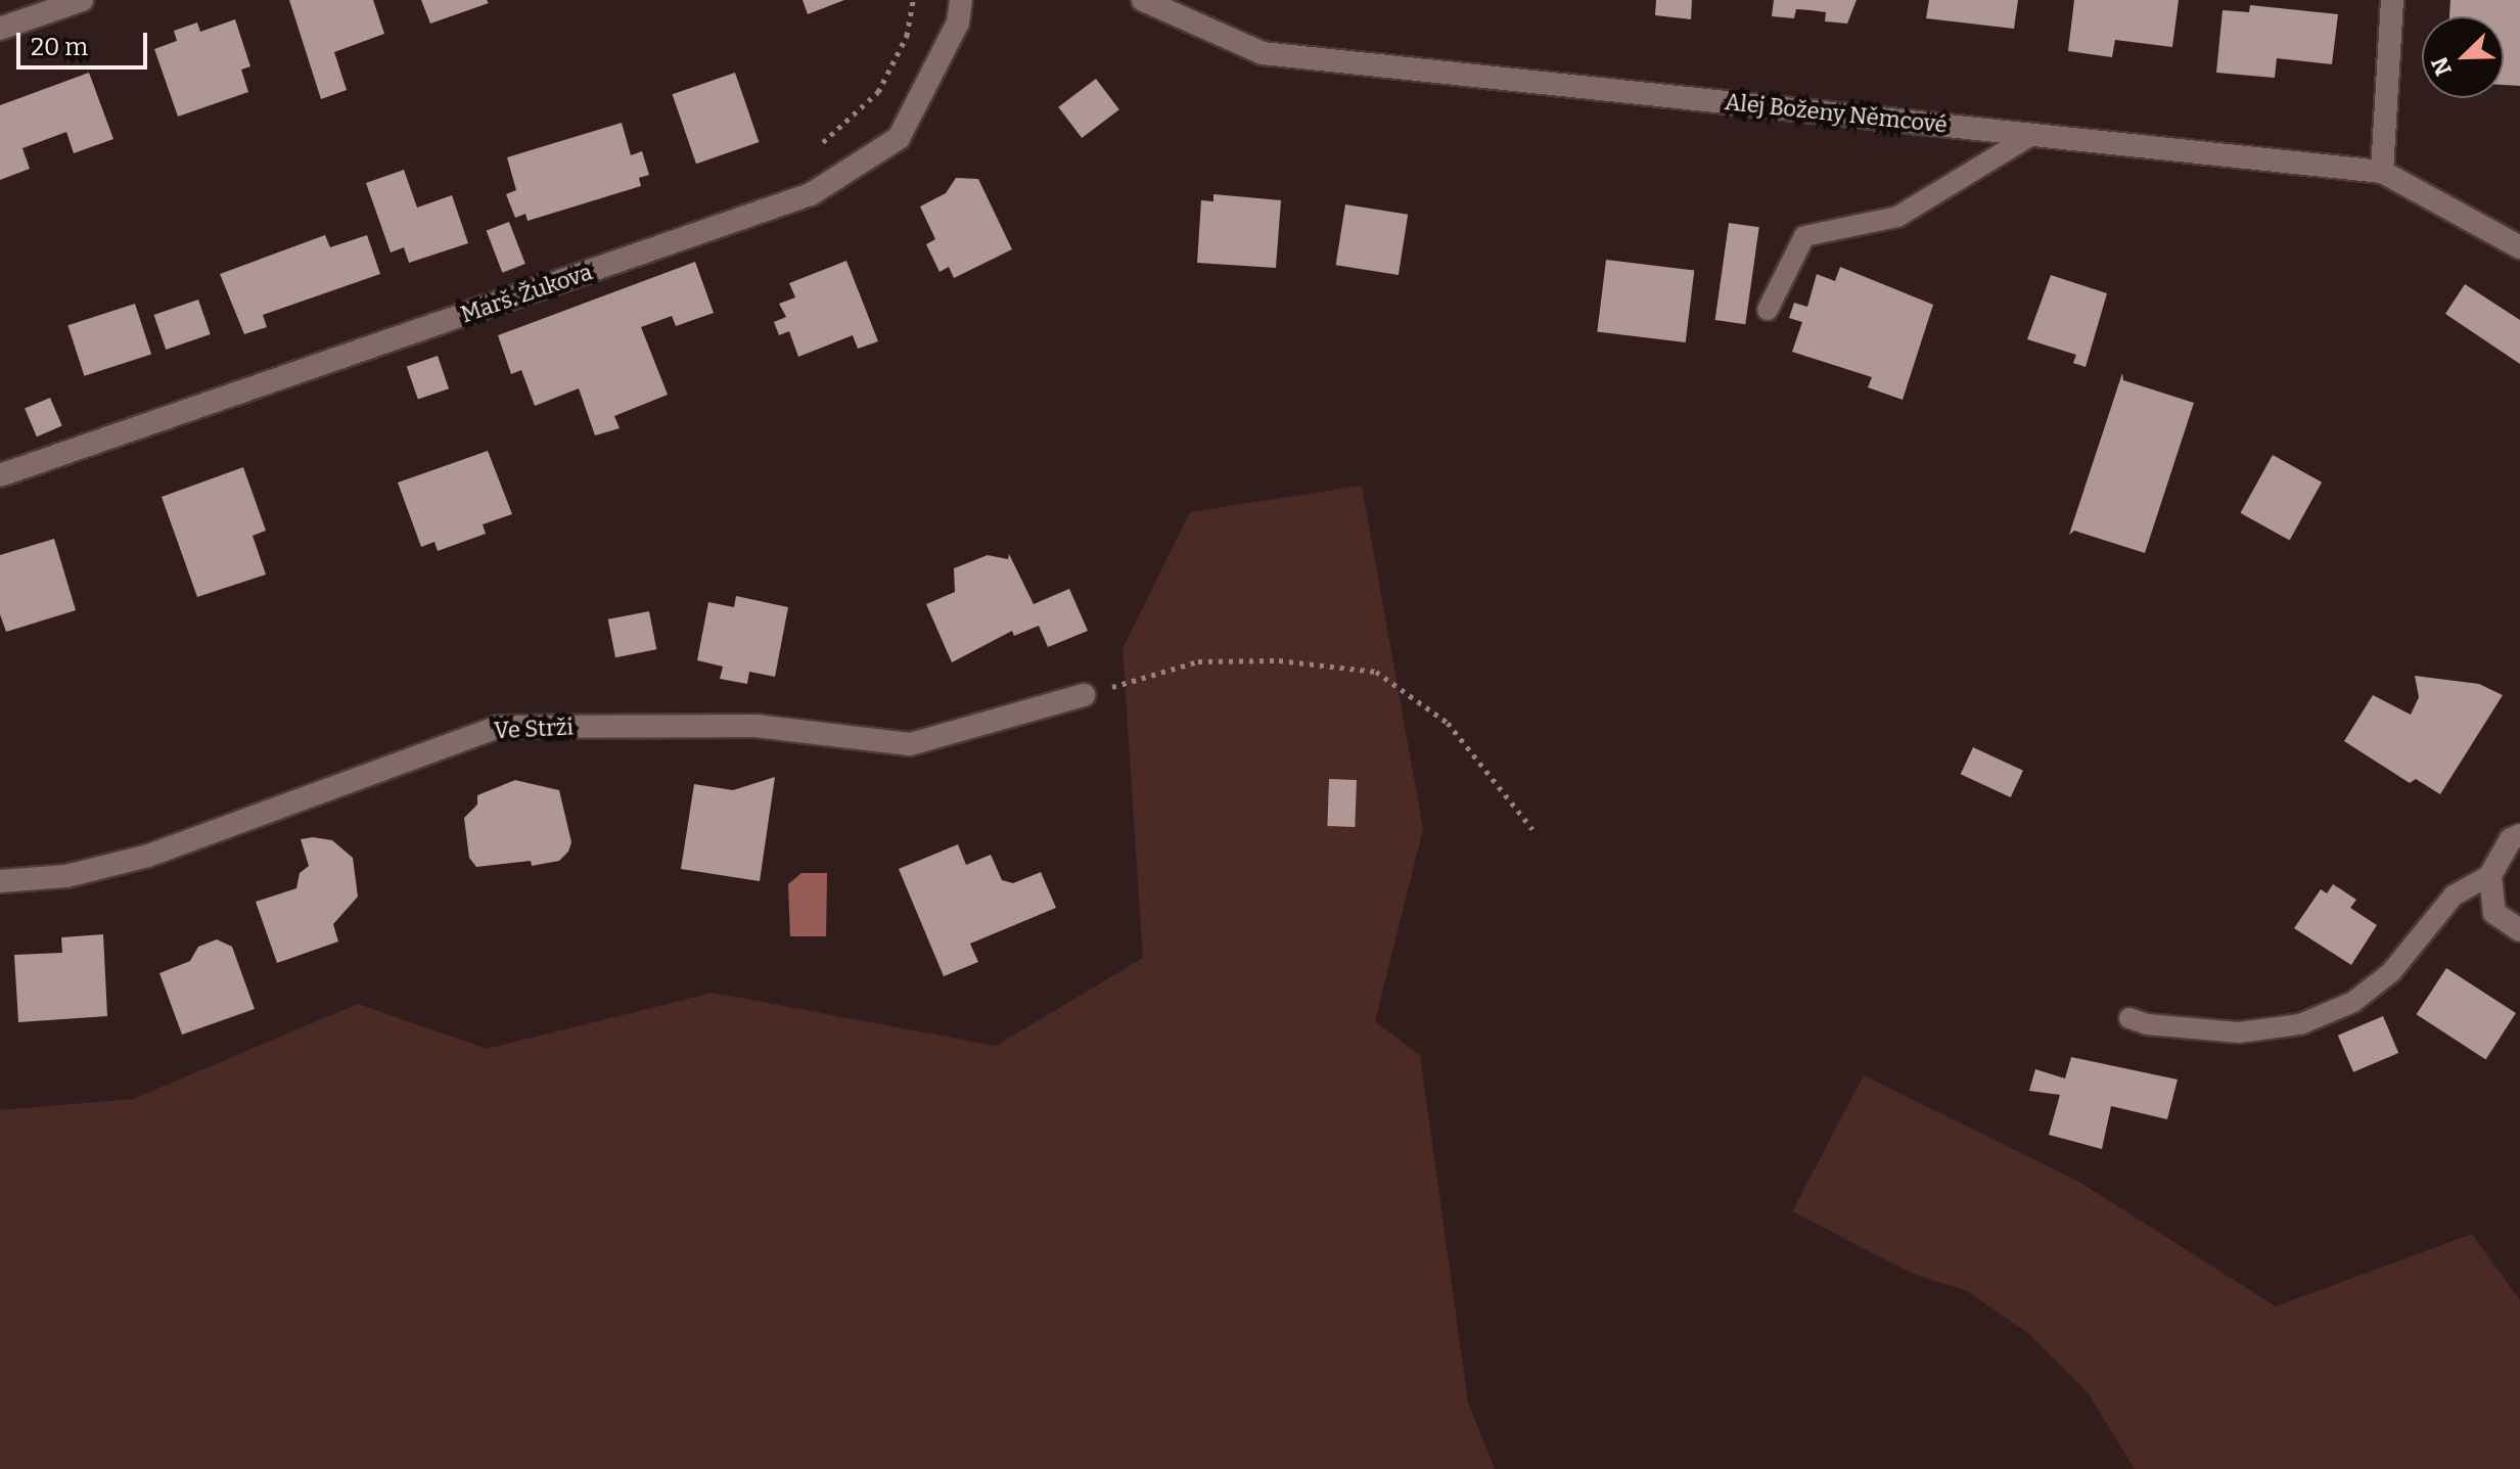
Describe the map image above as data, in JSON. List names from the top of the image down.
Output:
{
  "streets": {
    "street": ["Alej Boženy Němcové", "Marš. Žukova", "Ve Strži"]
  },
  "scale_bar": "20 m",
  "north": "bottom left"
}
